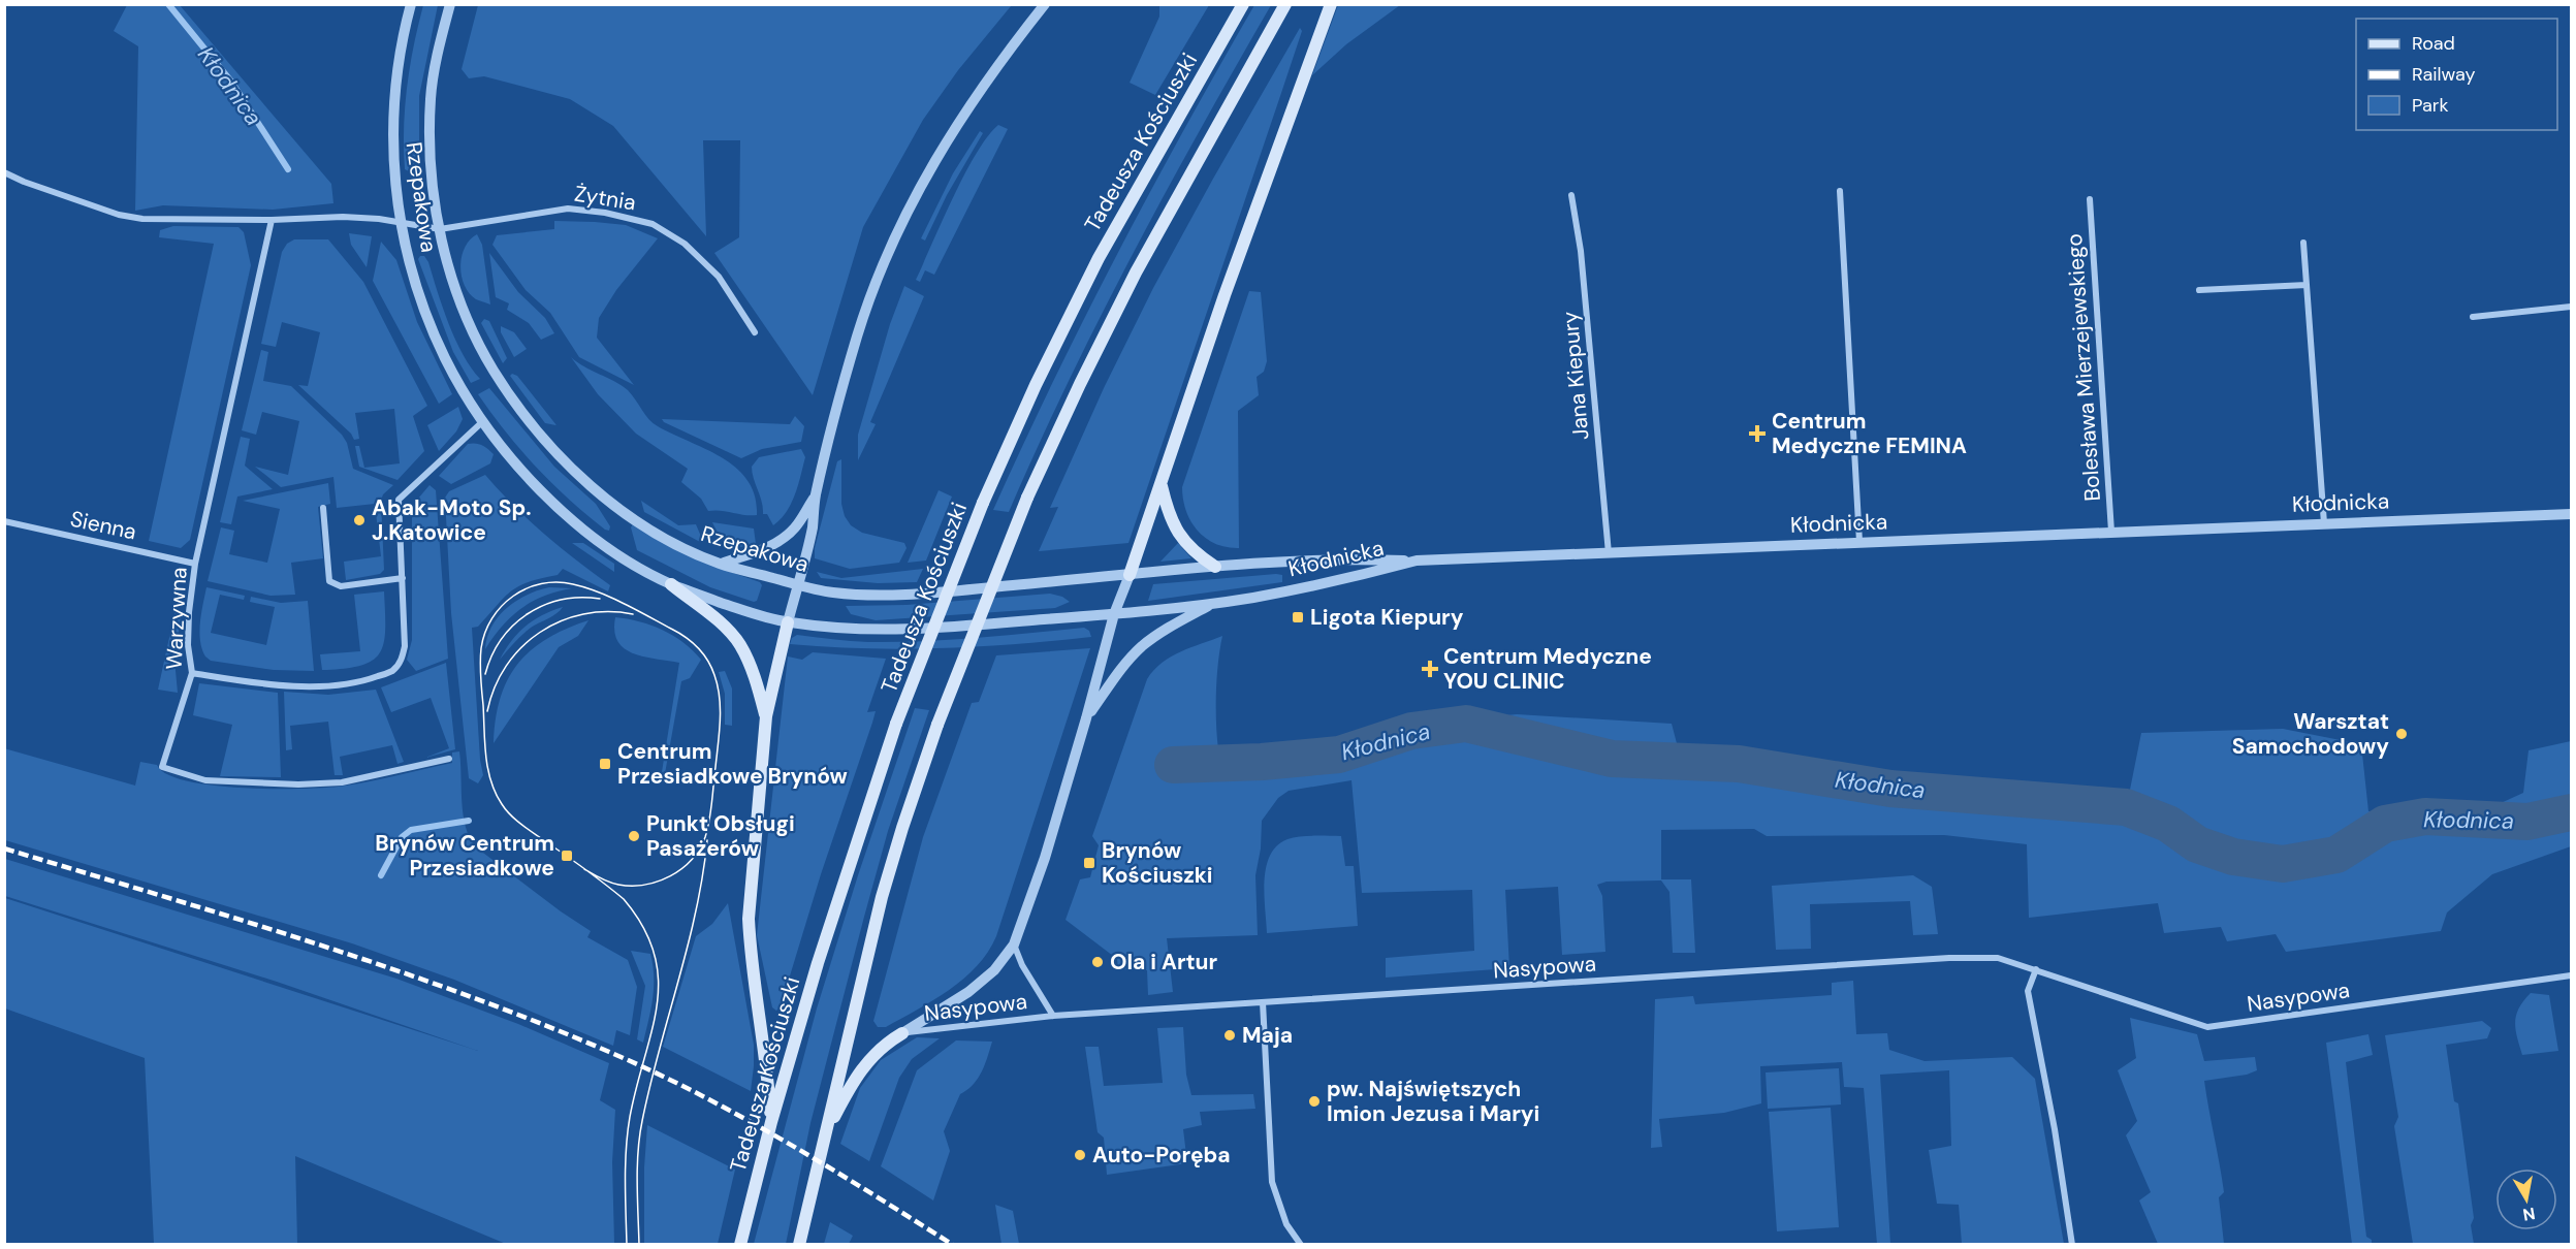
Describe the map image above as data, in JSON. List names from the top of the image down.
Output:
{
  "streets": {
    "main road": ["Tadeusza Kościuszki"],
    "street": [
      "Rzepakowa",
      "Żytnia",
      "Bolesława Mierzejewskiego",
      "Jana Kiepury",
      "Kłodnicka",
      "Sienna",
      "Warzywna",
      "Nasypowa"
    ]
  },
  "crossings": [
    ["Rzepakowa", "Żytnia"],
    ["Rzepakowa", "Kłodnicka"],
    ["Bolesława Mierzejewskiego", "Kłodnicka"],
    ["Jana Kiepury", "Kłodnicka"],
    ["Sienna", "Warzywna"]
  ],
  "water": ["Kłodnica"],
  "places": {
    "health": ["Centrum Medyczne FEMINA", "Centrum Medyczne YOU CLINIC"],
    "other": [
      "Abak-Moto Sp. J.Katowice",
      "Warsztat Samochodowy",
      "Punkt Obsługi Pasażerów",
      "Ola i Artur",
      "Maja",
      "pw. Najświętszych Imion Jezusa i Maryi",
      "Auto-Poręba"
    ],
    "transit": [
      "Ligota Kiepury",
      "Centrum Przesiadkowe Brynów",
      "Brynów Centrum Przesiadkowe",
      "Brynów Kościuszki"
    ]
  },
  "legend": ["Road", "Railway", "Park"],
  "north": "bottom"
}
